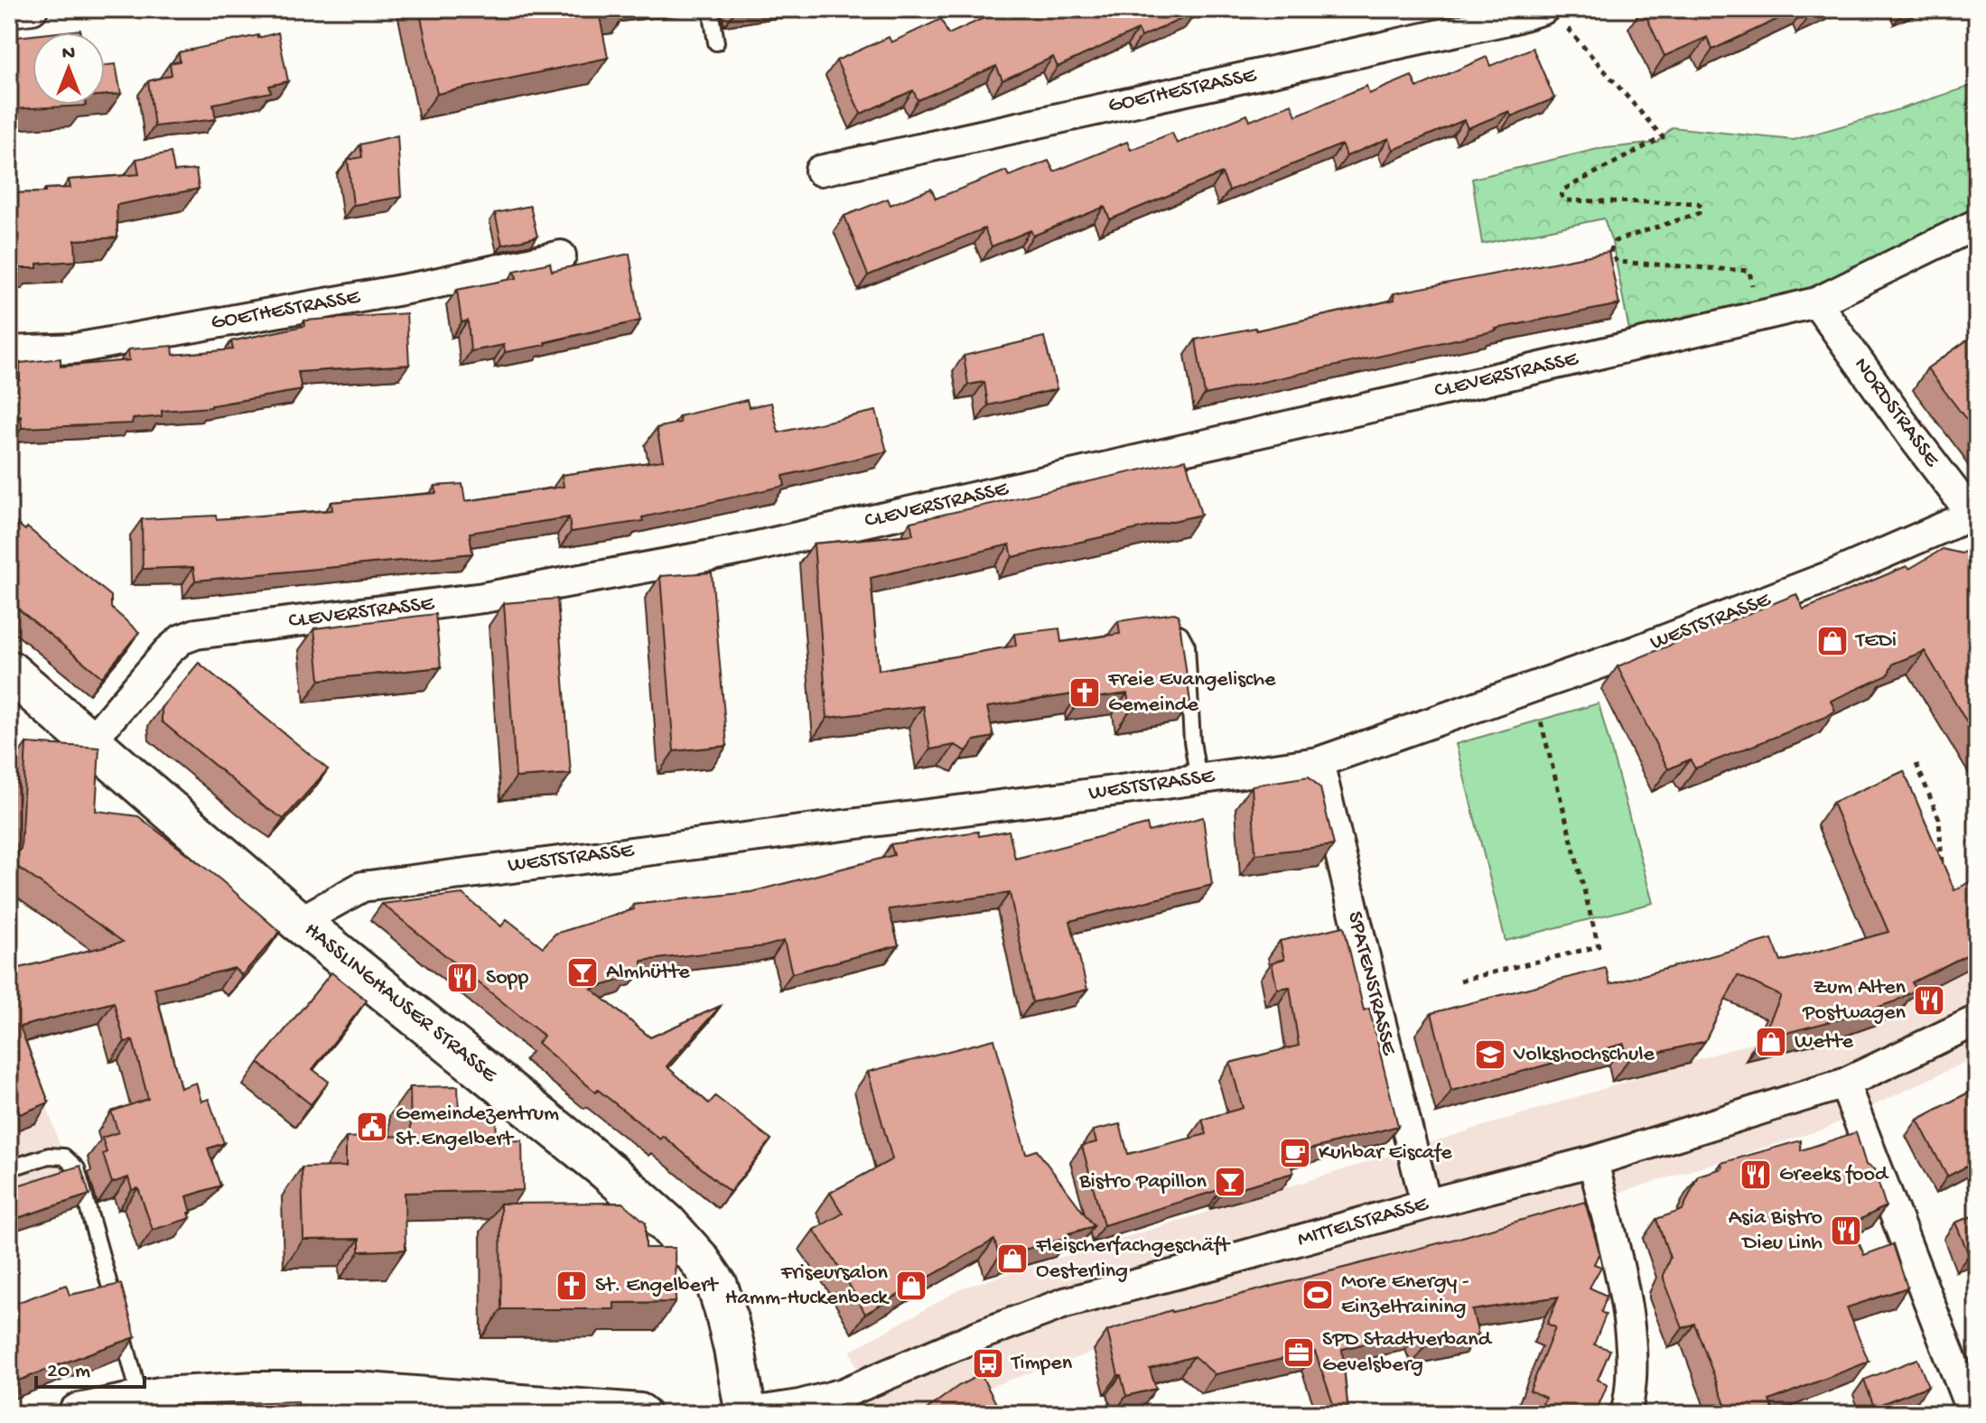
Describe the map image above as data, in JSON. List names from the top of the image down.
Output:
{
  "streets": {
    "main road": ["HASSLINGHAUSER STRASSE"],
    "street": [
      "GOETHESTRASSE",
      "CLEVERSTRASSE",
      "NORDSTRASSE",
      "WESTSTRASSE",
      "SPATENSTRASSE",
      "MITTELSTRASSE"
    ]
  },
  "crossings": [
    ["CLEVERSTRASSE", "NORDSTRASSE"],
    ["CLEVERSTRASSE", "HASSLINGHAUSER STRASSE"],
    ["NORDSTRASSE", "WESTSTRASSE"],
    ["WESTSTRASSE", "SPATENSTRASSE"],
    ["WESTSTRASSE", "HASSLINGHAUSER STRASSE"],
    ["SPATENSTRASSE", "MITTELSTRASSE"],
    ["HASSLINGHAUSER STRASSE", "MITTELSTRASSE"]
  ],
  "places": {
    "shop": [
      "TEDi",
      "Wette",
      "Fleischerfachgeschäft Oesterling",
      "Friseursalon Hamm-Huckenbeck"
    ],
    "church": ["Freie Evangelische Gemeinde", "St. Engelbert"],
    "bar": ["Almhütte", "Bistro Papillon"],
    "restaurant": [
      "Sopp",
      "Zum Alten Postwagen",
      "Greeks food",
      "Asia Bistro Dieu Linh"
    ],
    "school or university": ["Volkshochschule"],
    "public building": ["Gemeindezentrum St.Engelbert"],
    "cafe": ["Kuhbar Eiscafe"],
    "sports": ["More Energy - Einzeltraining"],
    "office": ["SPD Stadtverband Gevelsberg"],
    "bus stop": ["Timpen"]
  },
  "scale_bar": "20 m",
  "north": "top"
}
